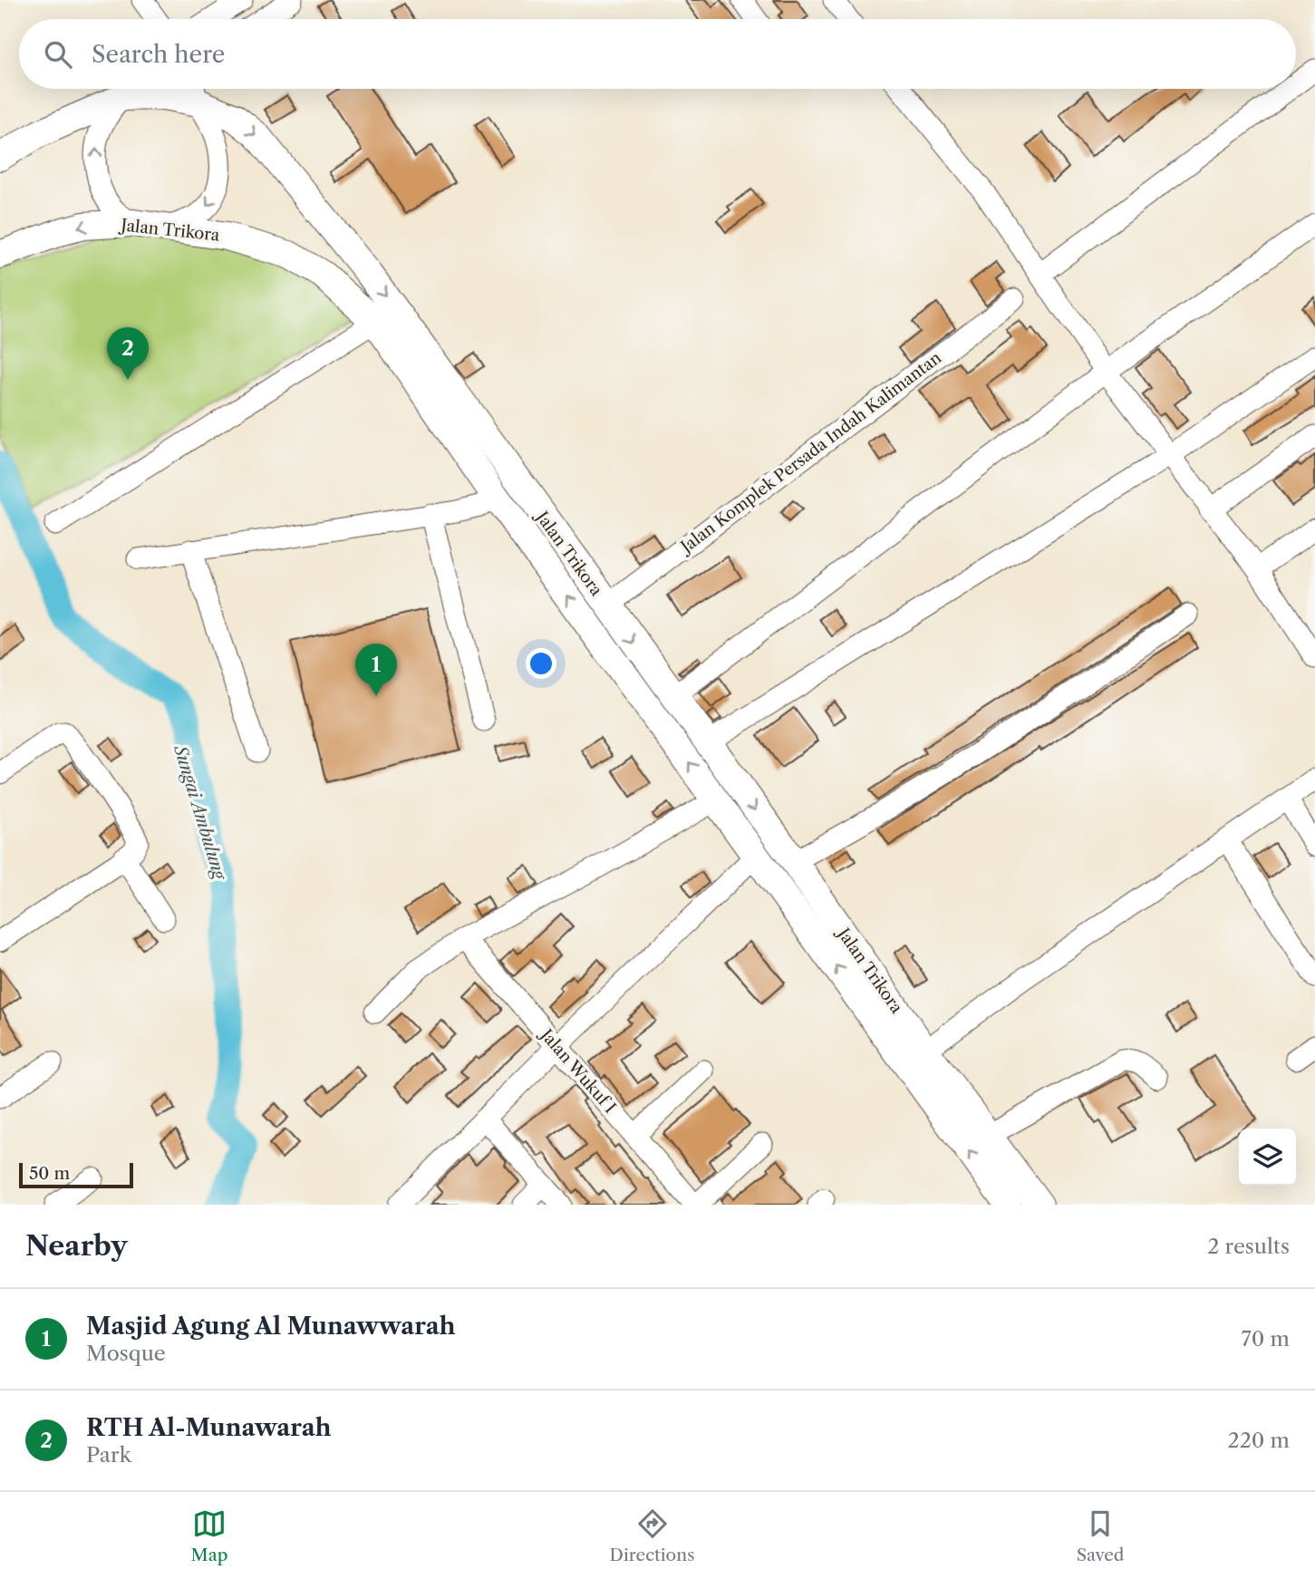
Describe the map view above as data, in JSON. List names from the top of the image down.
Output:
{
  "streets": {
    "main road": ["Jalan Trikora"],
    "street": ["Jalan Komplek Persada Indah Kalimantan", "Jalan Wukuf I"]
  },
  "crossings": [
    ["Jalan Trikora", "Jalan Komplek Persada Indah Kalimantan"]
  ],
  "water": ["Sungai Ambulung"],
  "scale_bar": "50 m",
  "page": {
    "search": "Search here",
    "pins": ["2", "1"],
    "scale": "50 m",
    "heading": ["Nearby", "2 results"],
    "list": [
      {
        "mark": "1",
        "name": "Masjid Agung Al Munawwarah",
        "note": "Mosque",
        "value": "70 m"
      },
      {
        "mark": "2",
        "name": "RTH Al-Munawarah",
        "note": "Park",
        "value": "220 m"
      }
    ],
    "nav": ["Map", "Directions", "Saved"]
  }
}
